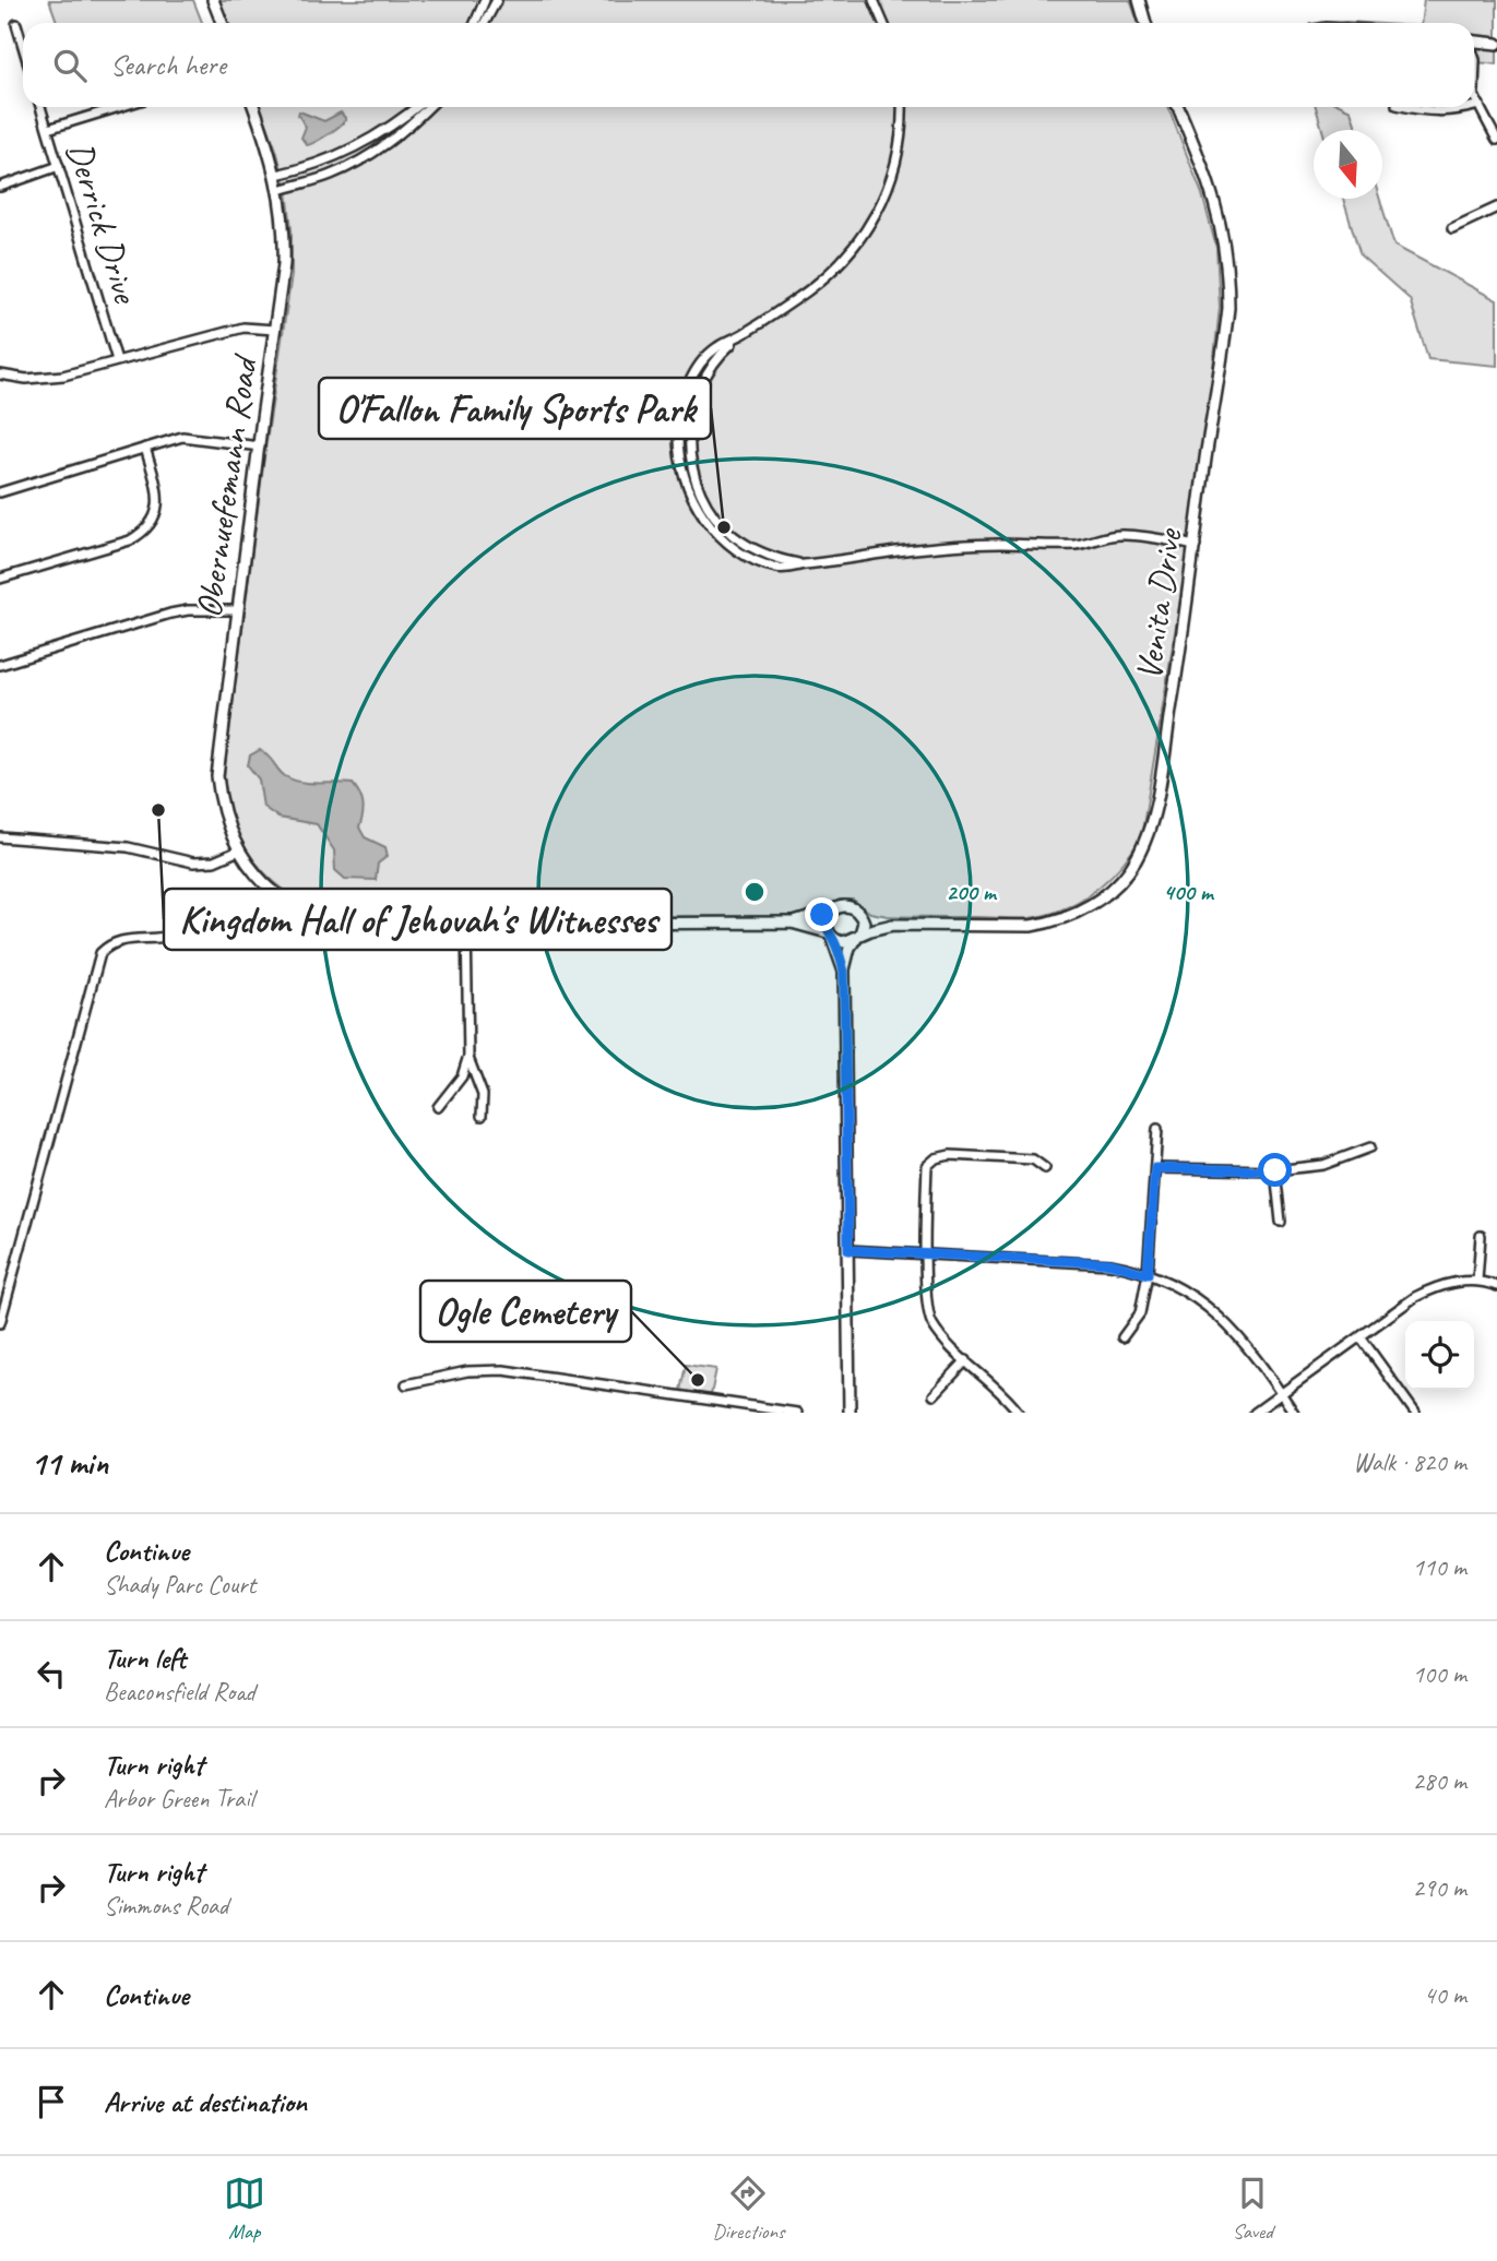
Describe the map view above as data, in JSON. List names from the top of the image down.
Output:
{
  "streets": {
    "street": ["Derrick Drive", "Obernuefemann Road", "Venita Drive"]
  },
  "places": ["O'Fallon Family Sports Park", "Kingdom Hall of Jehovah's Witnesses", "Ogle Cemetery"],
  "north": "bottom",
  "page": {
    "search": "Search here",
    "heading": ["11 min", "Walk · 820 m"],
    "list": [
      ["Continue", "Shady Parc Court", "110 m"],
      ["Turn left", "Beaconsfield Road", "100 m"],
      ["Turn right", "Arbor Green Trail", "280 m"],
      ["Turn right", "Simmons Road", "290 m"],
      ["Continue", "40 m"],
      "Arrive at destination"
    ],
    "nav": ["Map", "Directions", "Saved"]
  },
  "rings": ["200 m", "400 m"]
}
